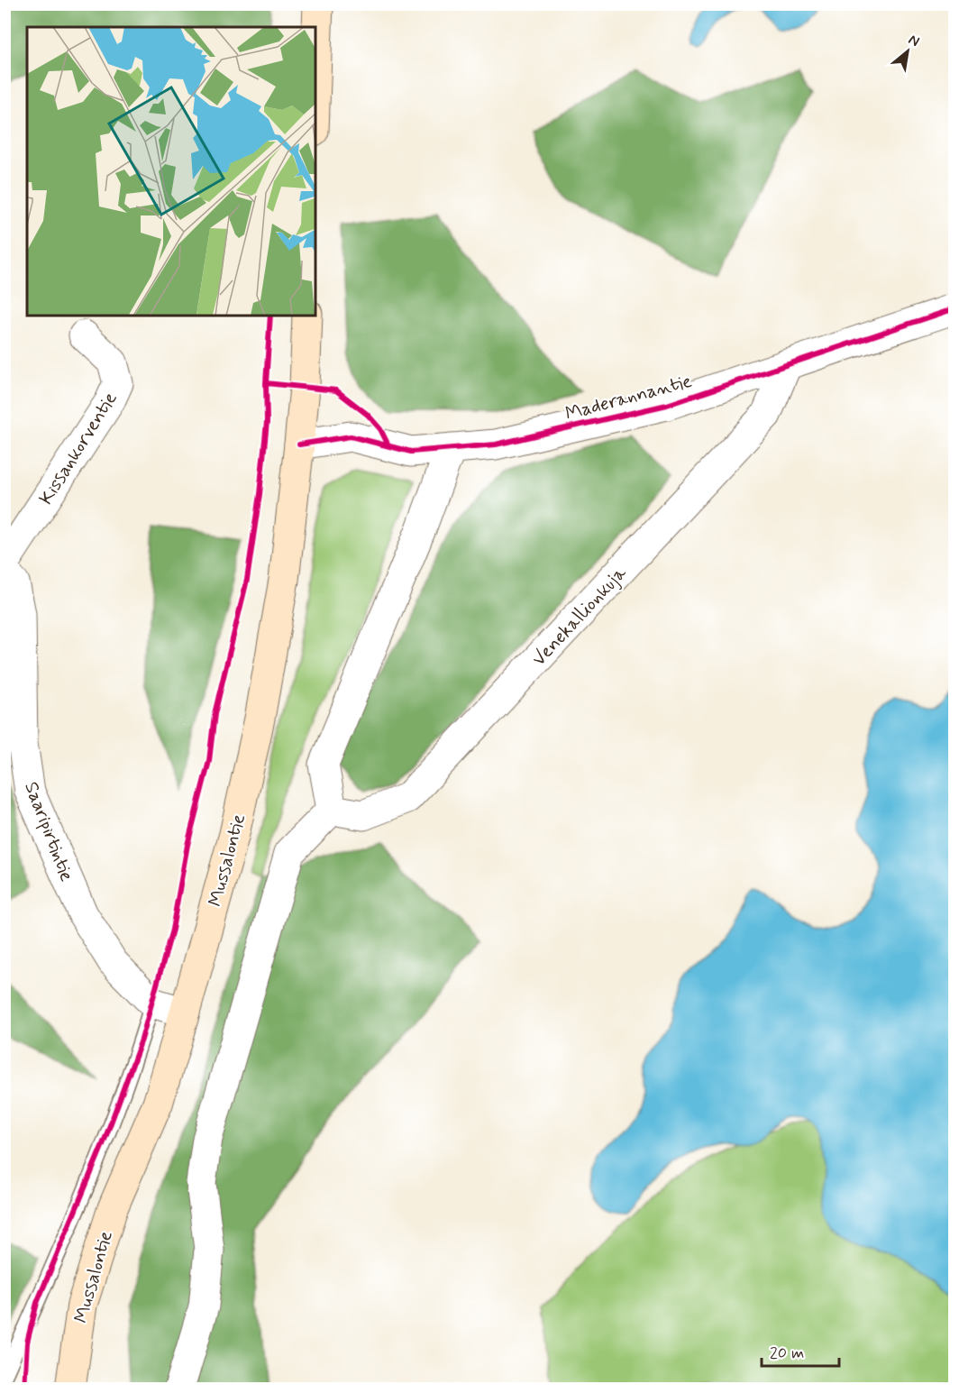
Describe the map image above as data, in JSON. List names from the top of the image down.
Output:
{
  "streets": {
    "main road": ["Mussalontie"],
    "street": [
      "Maderannantie",
      "Kissankorventie",
      "Venekallionkuja",
      "Saaripirtintie"
    ]
  },
  "crossings": [
    ["Maderannantie", "Venekallionkuja"],
    ["Maderannantie", "Mussalontie"],
    ["Saaripirtintie", "Mussalontie"]
  ],
  "scale_bar": "20 m",
  "north": "top right"
}
